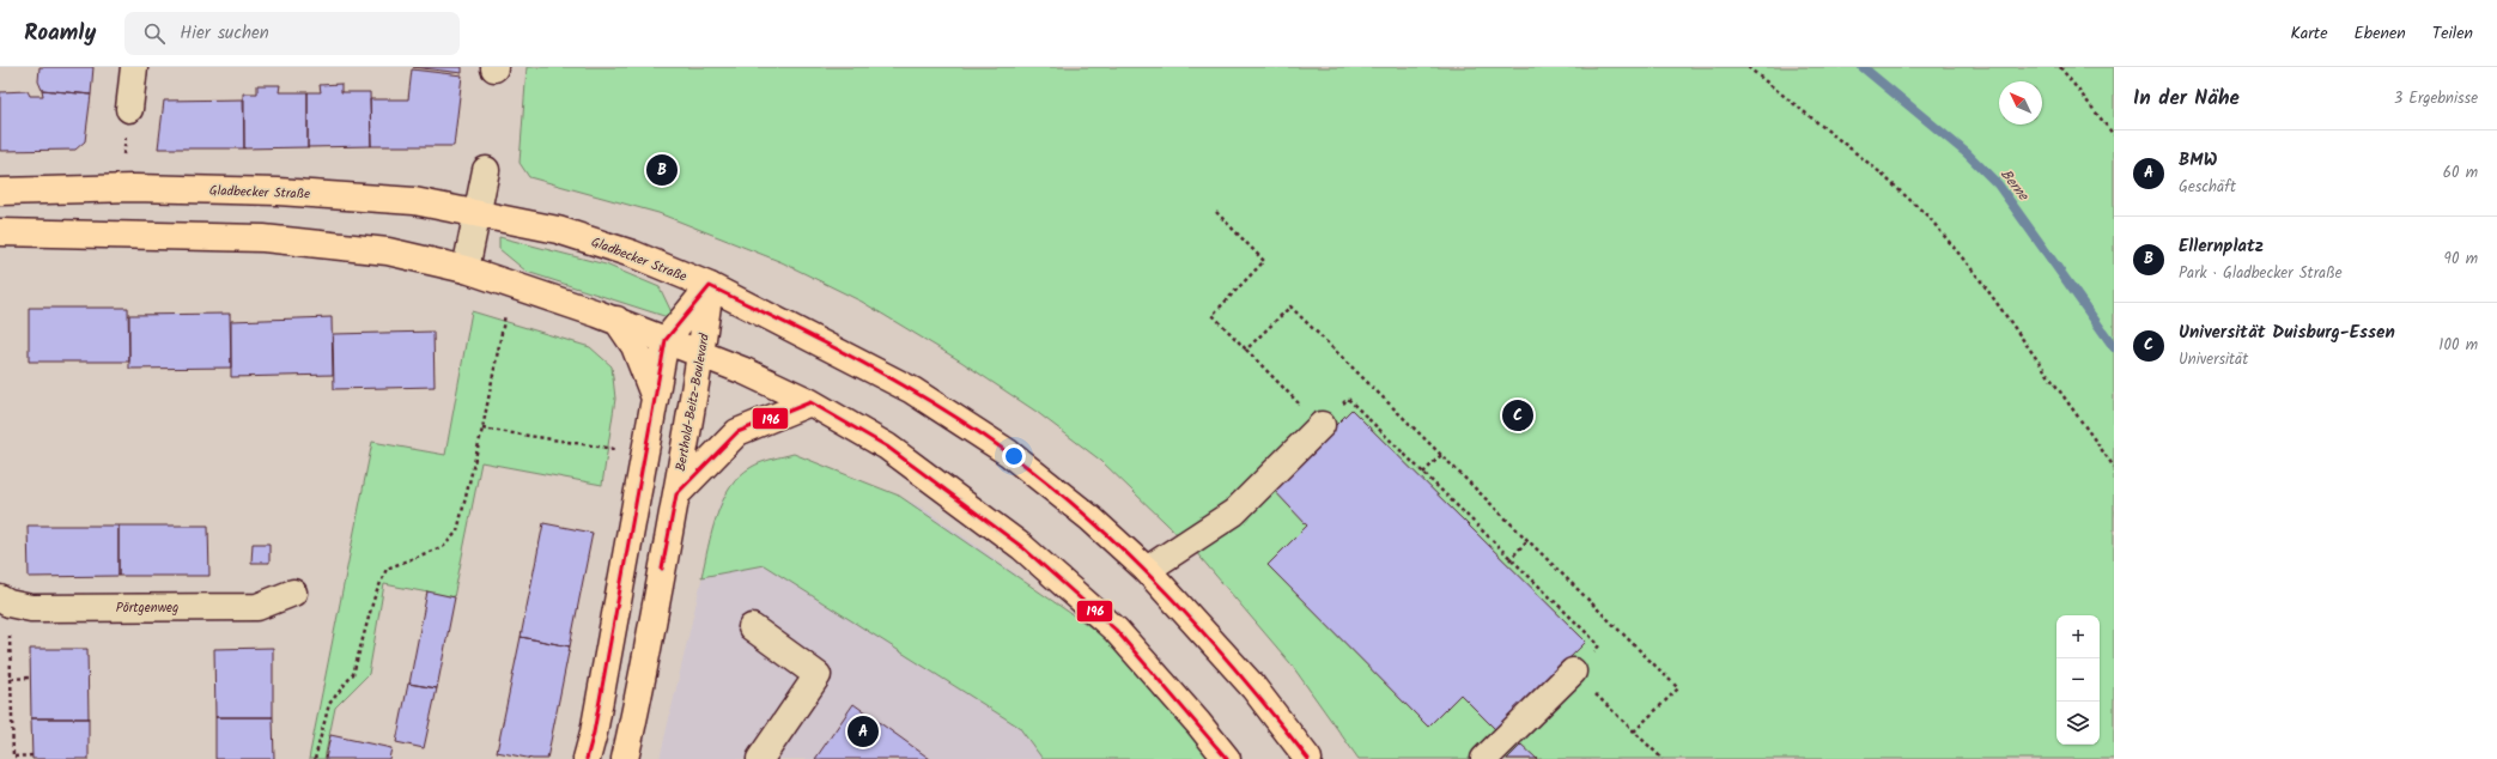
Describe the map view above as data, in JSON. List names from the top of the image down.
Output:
{
  "streets": {
    "main road": ["Gladbecker Straße", "Berthold-Beitz-Boulevard"],
    "street": ["Pörtgenweg"]
  },
  "crossings": [
    ["Gladbecker Straße", "Berthold-Beitz-Boulevard"]
  ],
  "water": ["Berne"],
  "lines": ["transit line 196"],
  "north": "top left",
  "page": {
    "header": "Roamly",
    "search": "Hier suchen",
    "nav": ["Karte", "Ebenen", "Teilen"],
    "heading": ["In der Nähe", "3 Ergebnisse"],
    "list": [
      {
        "mark": "A",
        "name": "BMW",
        "note": "Geschäft",
        "value": "60 m"
      },
      {
        "mark": "B",
        "name": "Ellernplatz",
        "note": "Park · Gladbecker Straße",
        "value": "90 m"
      },
      {
        "mark": "C",
        "name": "Universität Duisburg-Essen",
        "note": "Universität",
        "value": "100 m"
      }
    ],
    "pins": ["B", "C", "A"],
    "map_buttons": ["+", "−"]
  }
}
